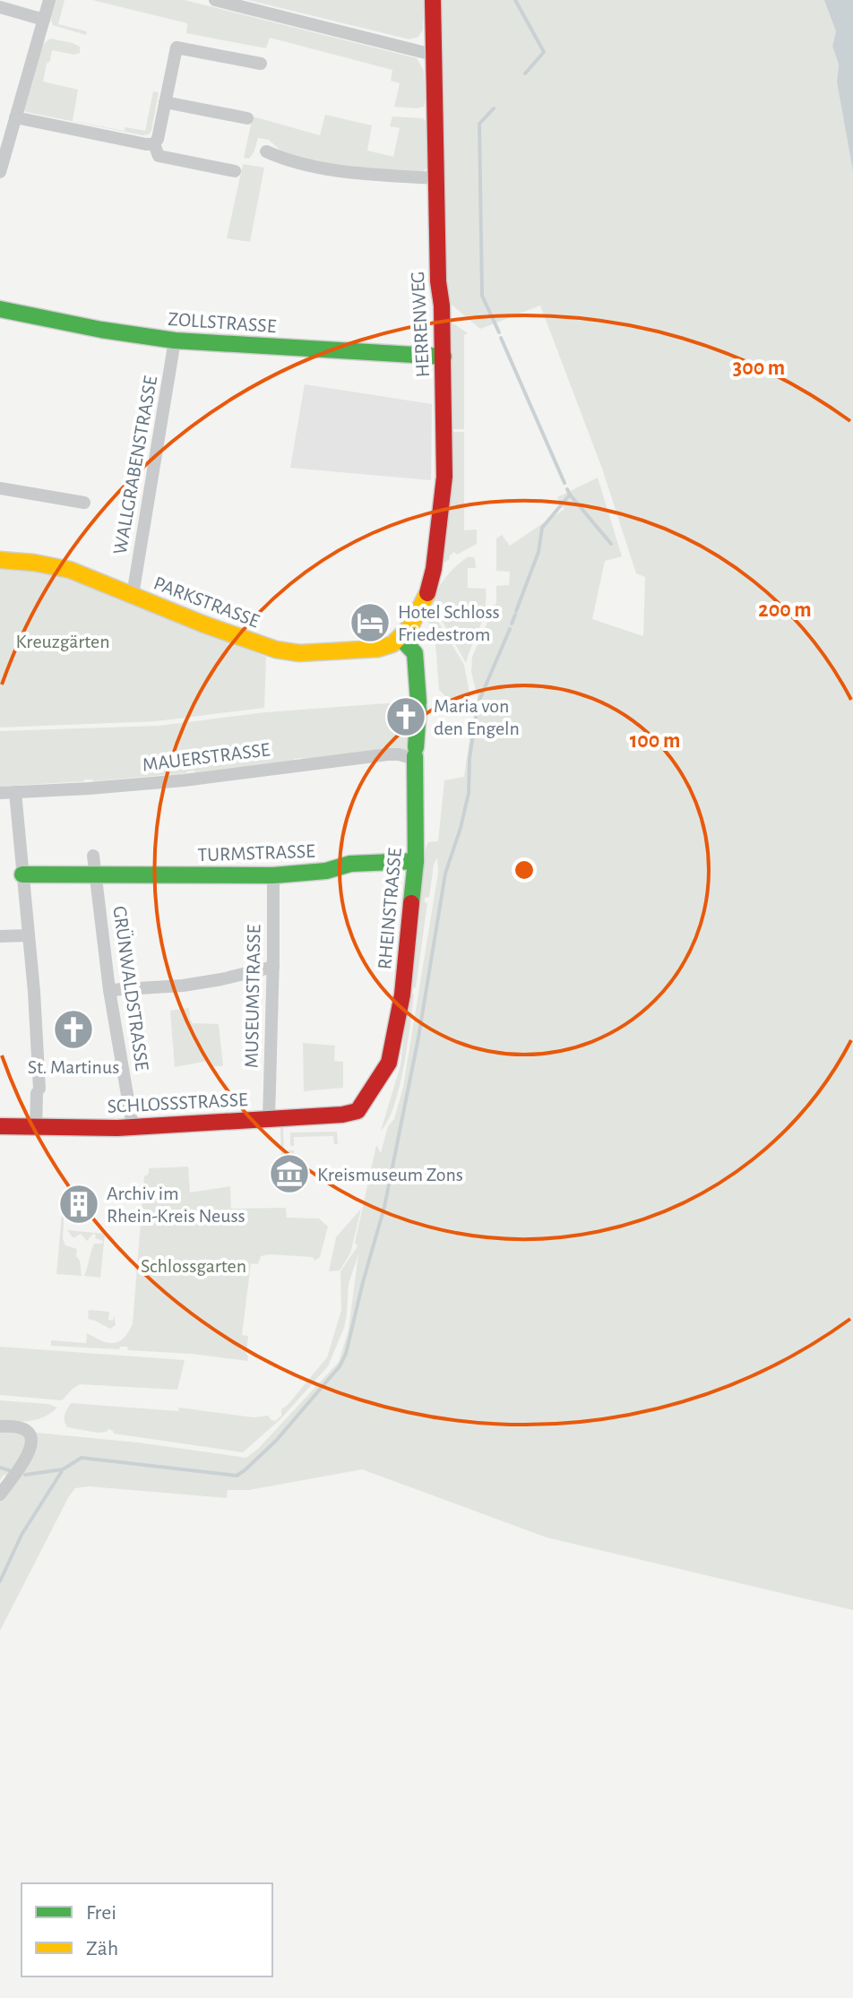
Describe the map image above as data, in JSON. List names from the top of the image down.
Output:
{
  "streets": {
    "street": [
      "ZOLLSTRASSE",
      "HERRENWEG",
      "WALLGRABENSTRASSE",
      "PARKSTRASSE",
      "MAUERSTRASSE",
      "TURMSTRASSE",
      "RHEINSTRASSE",
      "GRÜNWALDSTRASSE",
      "MUSEUMSTRASSE",
      "SCHLOSSSTRASSE"
    ]
  },
  "crossings": [
    ["ZOLLSTRASSE", "HERRENWEG"],
    ["ZOLLSTRASSE", "WALLGRABENSTRASSE"],
    ["HERRENWEG", "PARKSTRASSE"],
    ["HERRENWEG", "RHEINSTRASSE"],
    ["WALLGRABENSTRASSE", "PARKSTRASSE"],
    ["PARKSTRASSE", "RHEINSTRASSE"],
    ["MAUERSTRASSE", "RHEINSTRASSE"],
    ["TURMSTRASSE", "RHEINSTRASSE"],
    ["TURMSTRASSE", "GRÜNWALDSTRASSE"],
    ["TURMSTRASSE", "MUSEUMSTRASSE"],
    ["RHEINSTRASSE", "SCHLOSSSTRASSE"],
    ["GRÜNWALDSTRASSE", "SCHLOSSSTRASSE"],
    ["MUSEUMSTRASSE", "SCHLOSSSTRASSE"]
  ],
  "parks": ["Kreuzgärten", "Schlossgarten"],
  "places": {
    "hotel": ["Hotel Schloss Friedestrom"],
    "church": ["Maria von den Engeln", "St. Martinus"],
    "museum": ["Kreismuseum Zons"],
    "building": ["Archiv im Rhein-Kreis Neuss"]
  },
  "legend": ["Frei", "Zäh"],
  "rings": ["300 m", "200 m", "100 m"]
}
